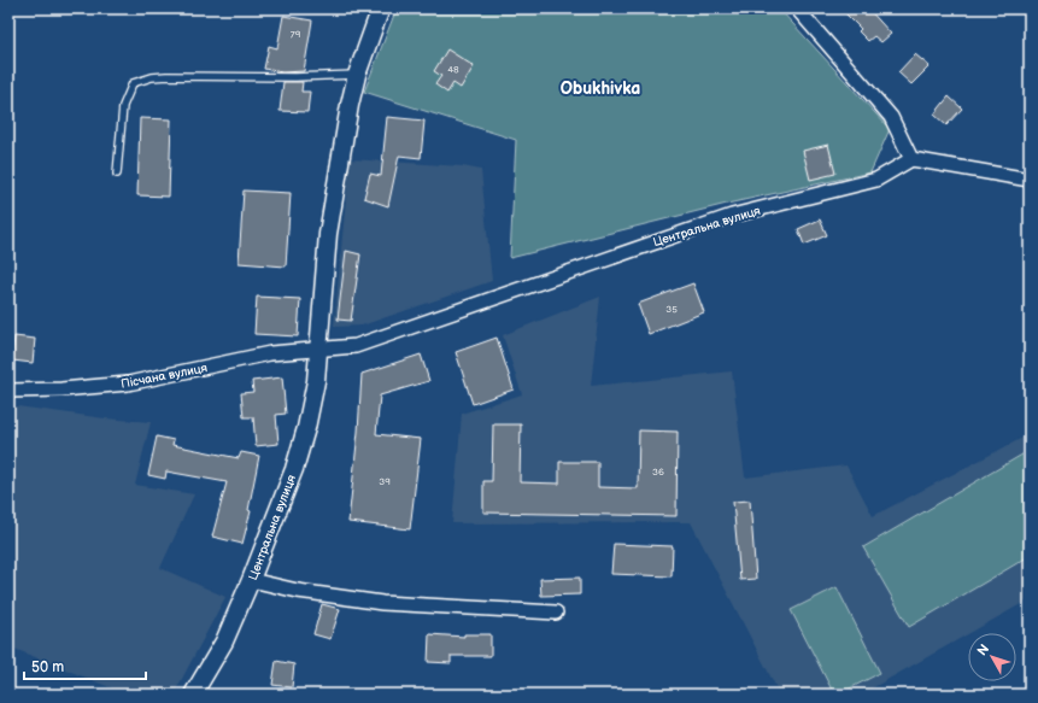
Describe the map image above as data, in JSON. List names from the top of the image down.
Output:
{
  "streets": {
    "street": ["Центральна вулиця", "Пісчана вулиця"]
  },
  "crossings": [
    ["Центральна вулиця", "Пісчана вулиця"]
  ],
  "districts": ["Obukhivka"],
  "house_numbers": [
    "79",
    "48",
    "35",
    "36",
    "39"
  ],
  "scale_bar": "50 m",
  "north": "top left"
}
